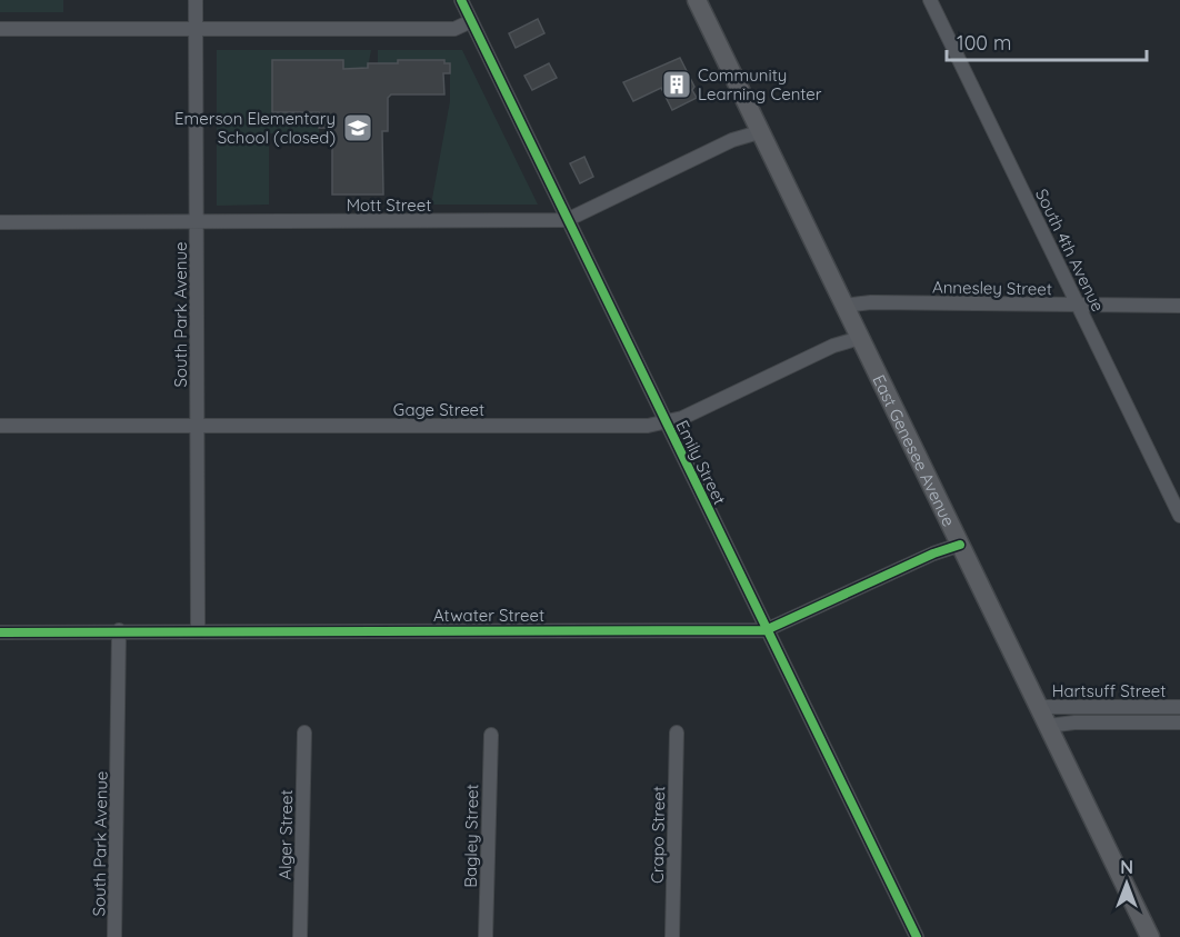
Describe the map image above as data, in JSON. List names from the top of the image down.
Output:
{
  "streets": {
    "main road": ["East Genesee Avenue"],
    "street": [
      "Mott Street",
      "South 4th Avenue",
      "Annesley Street",
      "South Park Avenue",
      "Gage Street",
      "Emily Street",
      "Atwater Street",
      "Hartsuff Street",
      "Alger Street",
      "Crapo Street",
      "Bagley Street"
    ]
  },
  "crossings": [
    ["Mott Street", "South Park Avenue"],
    ["Mott Street", "East Genesee Avenue"],
    ["Mott Street", "Emily Street"],
    ["South 4th Avenue", "Annesley Street"],
    ["Annesley Street", "East Genesee Avenue"],
    ["South Park Avenue", "Gage Street"],
    ["South Park Avenue", "Atwater Street"],
    ["Gage Street", "East Genesee Avenue"],
    ["Gage Street", "Emily Street"],
    ["East Genesee Avenue", "Atwater Street"],
    ["East Genesee Avenue", "Hartsuff Street"],
    ["Emily Street", "Atwater Street"]
  ],
  "places": {
    "building": ["Community Learning Center"],
    "school or university": ["Emerson Elementary School (closed)"]
  },
  "scale_bar": "100 m",
  "north": "top"
}
